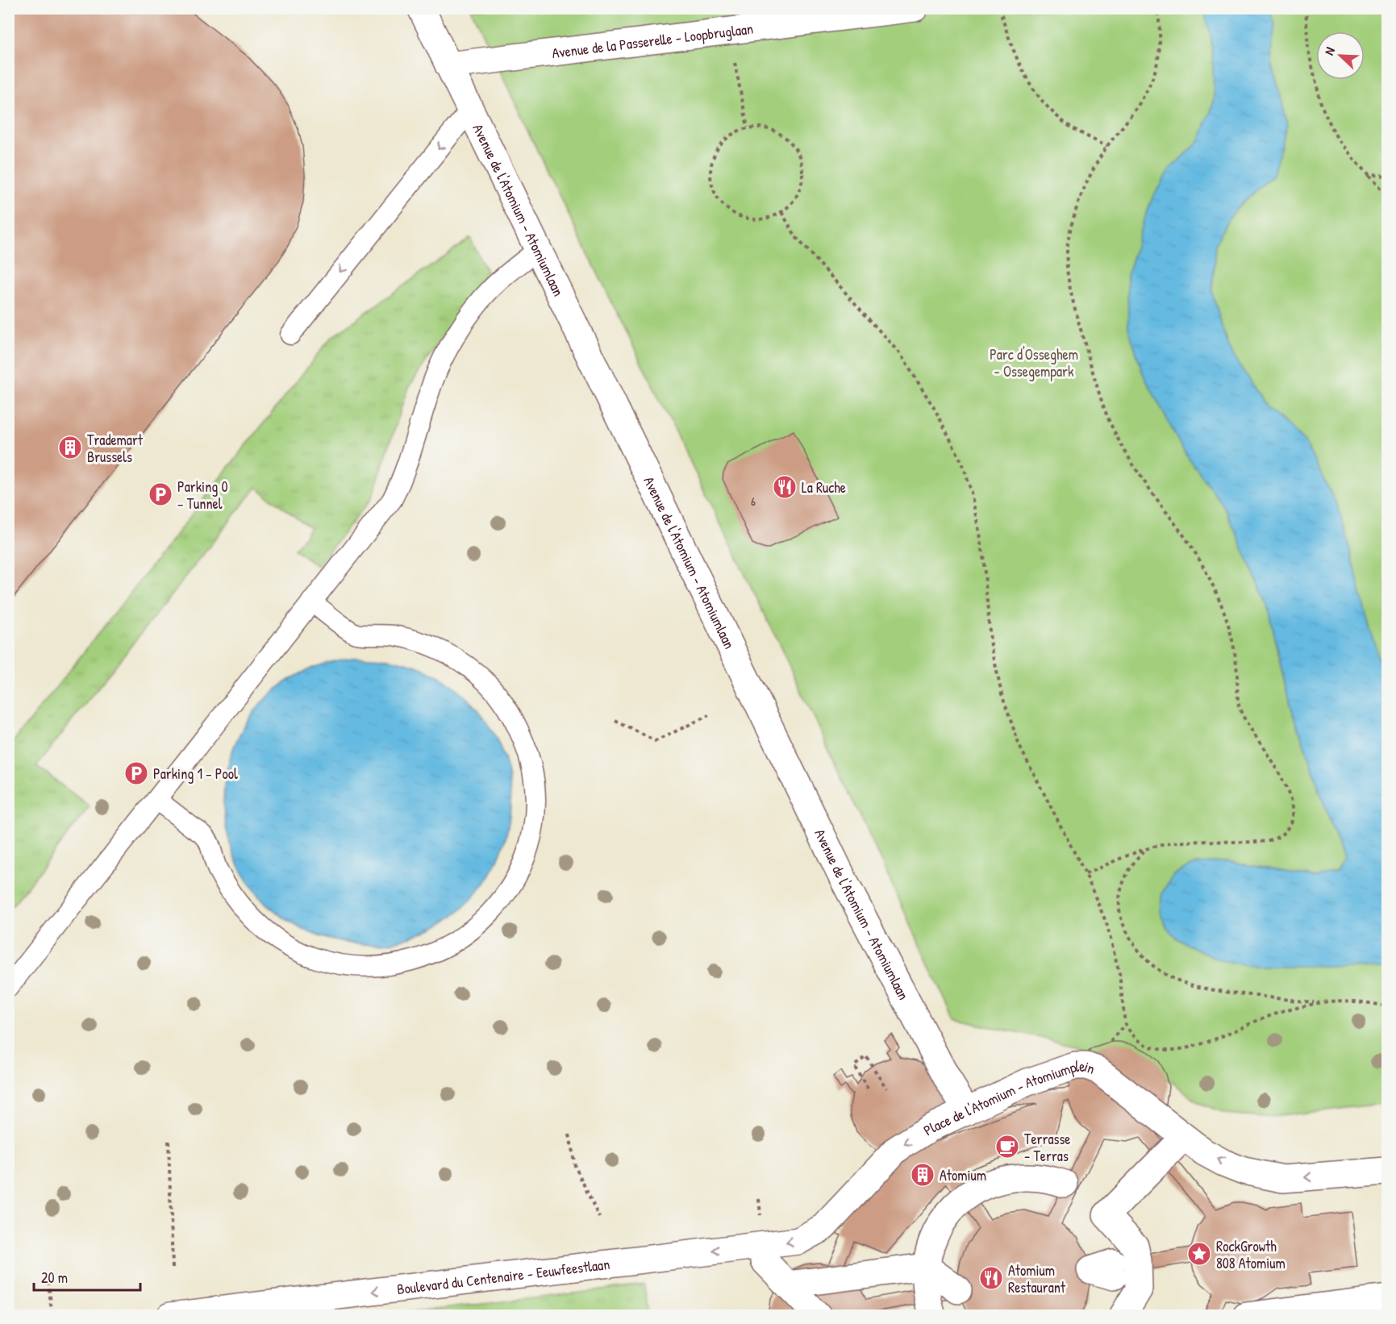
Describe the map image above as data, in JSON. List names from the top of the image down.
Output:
{
  "streets": {
    "street": [
      "Avenue de la Passerelle - Loopbruglaan",
      "Avenue de l'Atomium - Atomiumlaan",
      "Place de l'Atomium - Atomiumplein",
      "Boulevard du Centenaire - Eeuwfeestlaan"
    ]
  },
  "crossings": [
    ["Avenue de la Passerelle - Loopbruglaan", "Avenue de l'Atomium - Atomiumlaan"],
    ["Avenue de l'Atomium - Atomiumlaan", "Place de l'Atomium - Atomiumplein"],
    ["Place de l'Atomium - Atomiumplein", "Boulevard du Centenaire - Eeuwfeestlaan"]
  ],
  "one_way": ["Boulevard du Centenaire - Eeuwfeestlaan"],
  "parks": ["Parc d'Osseghem - Ossegempark"],
  "places": {
    "building": ["Trademart Brussels", "Atomium"],
    "restaurant": ["La Ruche", "Atomium Restaurant"],
    "parking": ["Parking 0 – Tunnel", "Parking 1 – Pool"],
    "cafe": ["Terrasse - Terras"],
    "place": ["RockGrowth 808 Atomium"]
  },
  "house_numbers": ["6"],
  "scale_bar": "20 m",
  "north": "top left"
}
